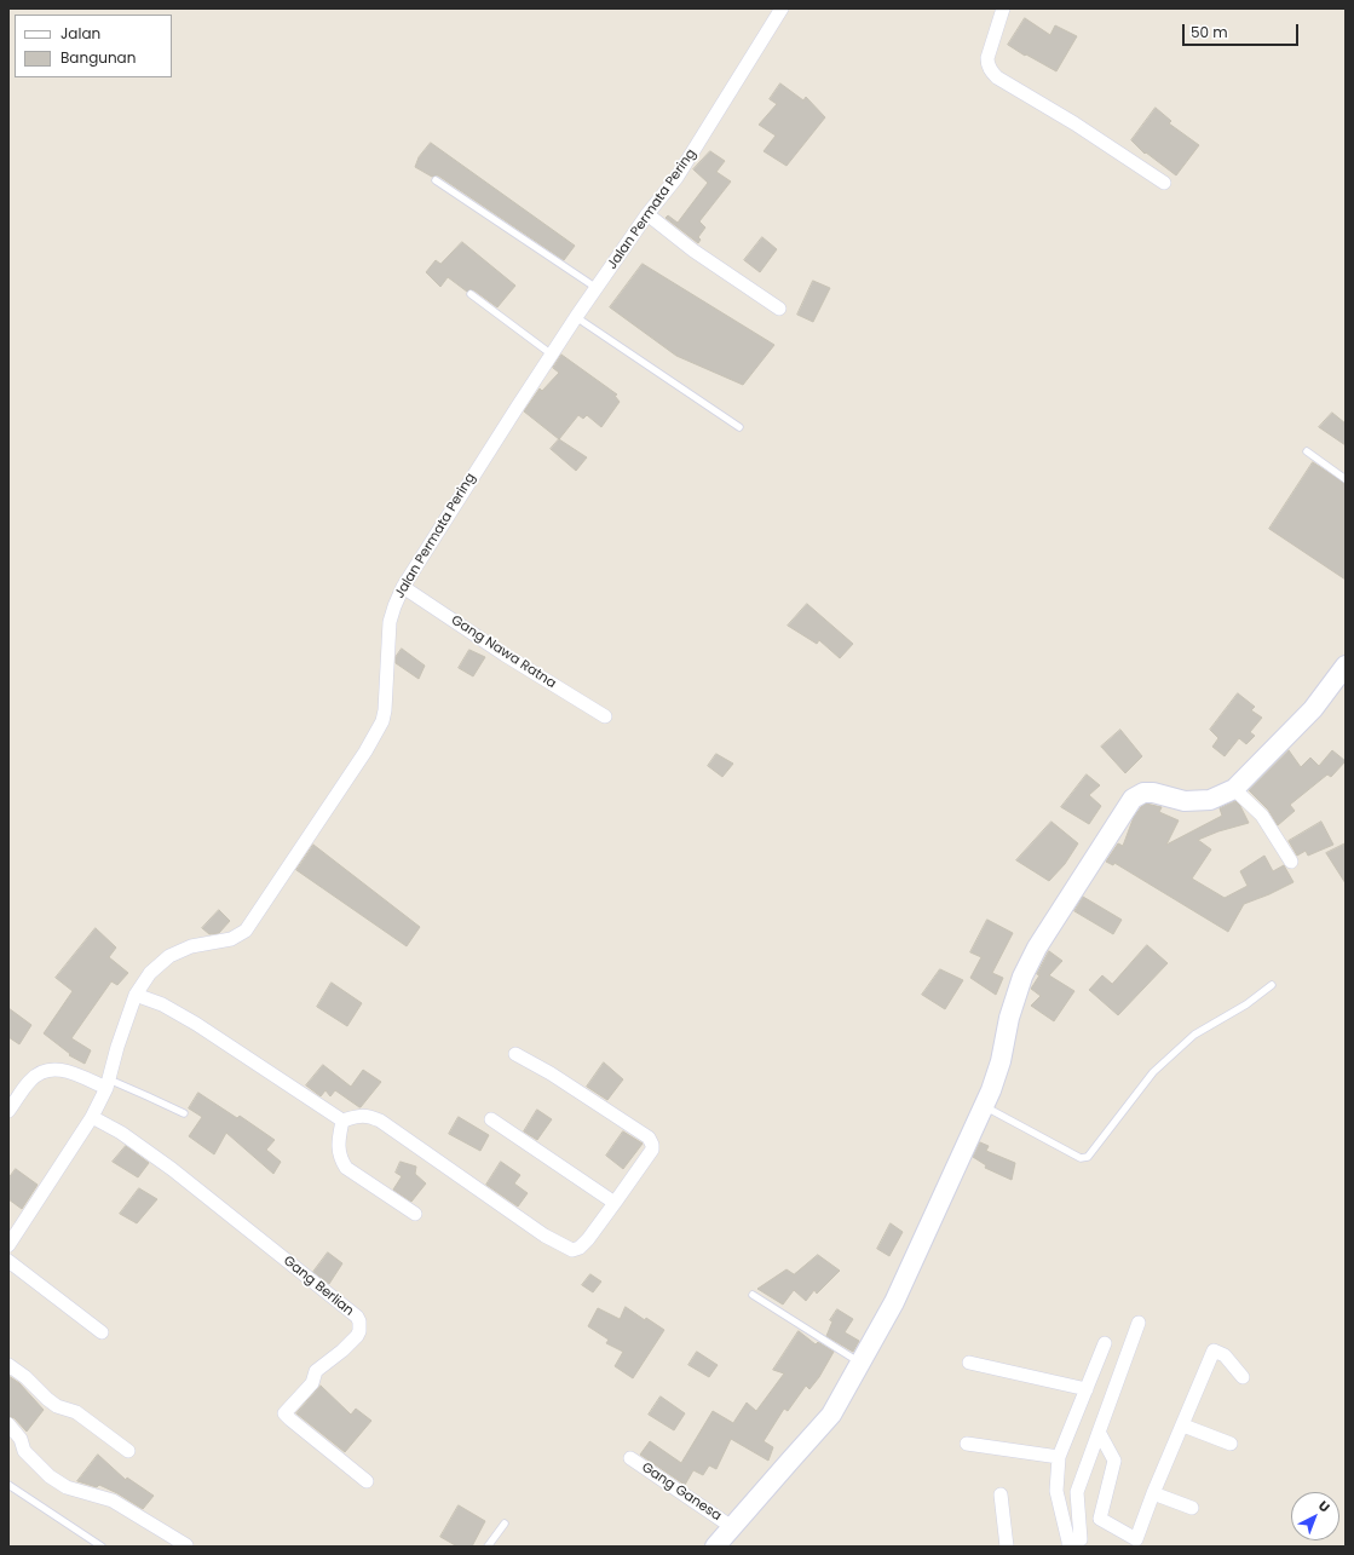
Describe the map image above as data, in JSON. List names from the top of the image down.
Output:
{
  "streets": {
    "street": [
      "Jalan Permata Pering",
      "Gang Nawa Ratna",
      "Gang Berlian",
      "Gang Ganesa"
    ]
  },
  "crossings": [
    ["Jalan Permata Pering", "Gang Nawa Ratna"],
    ["Jalan Permata Pering", "Gang Berlian"]
  ],
  "legend": ["Jalan", "Bangunan"],
  "scale_bar": "50 m",
  "north": "top right"
}
